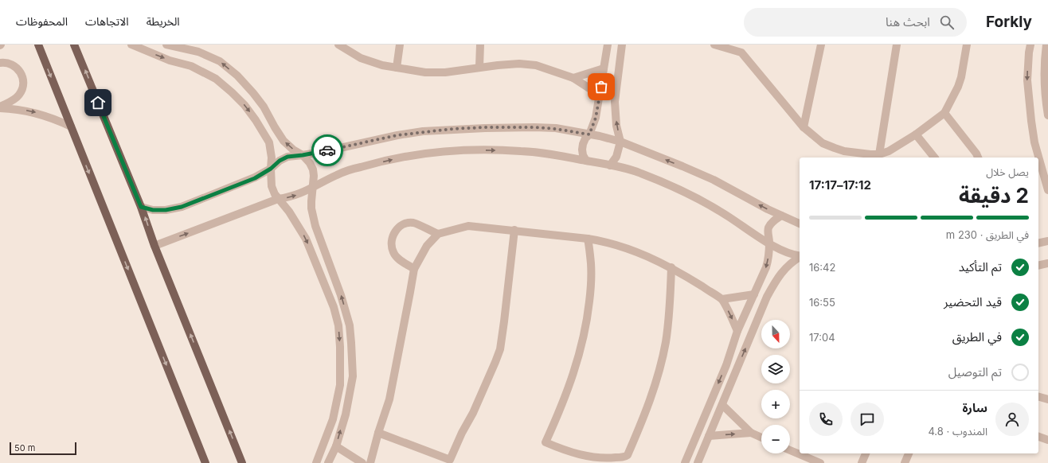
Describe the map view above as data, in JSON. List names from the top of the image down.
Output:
{
  "scale_bar": "50 m",
  "north": "bottom",
  "page": {
    "header": "Forkly",
    "search": "ابحث هنا",
    "nav": ["الخريطة", "الاتجاهات", "المحفوظات"],
    "heading": ["2 دقيقة", "يصل خلال", "17:12–17:17"],
    "panel": ["سارة", "المندوب · 4.8"],
    "bar": "في الطريق · 230 m",
    "list": [
      ["تم التأكيد", "16:42"],
      ["قيد التحضير", "16:55"],
      ["في الطريق", "17:04"],
      "تم التوصيل"
    ],
    "map_buttons": ["+", "−"],
    "scale": "50 m"
  }
}
